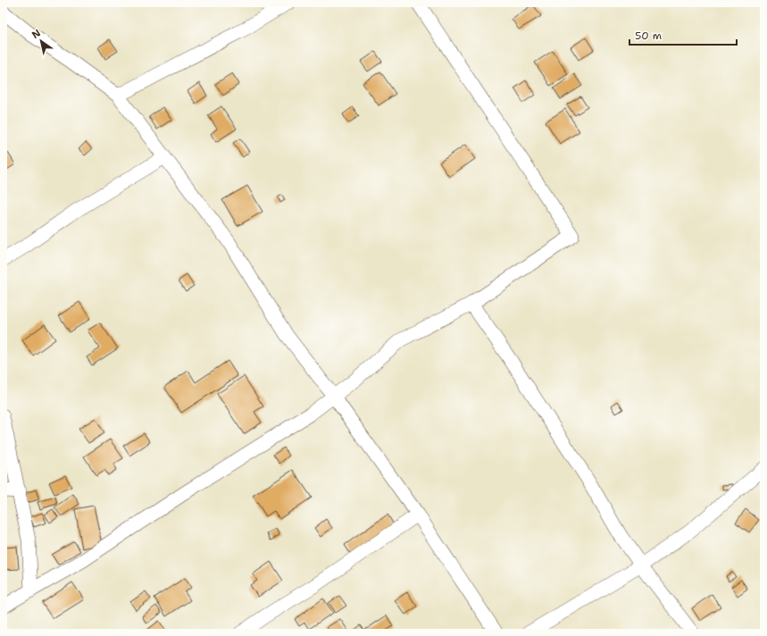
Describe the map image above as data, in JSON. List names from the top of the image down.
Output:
{
  "scale_bar": "50 m",
  "north": "top left"
}
